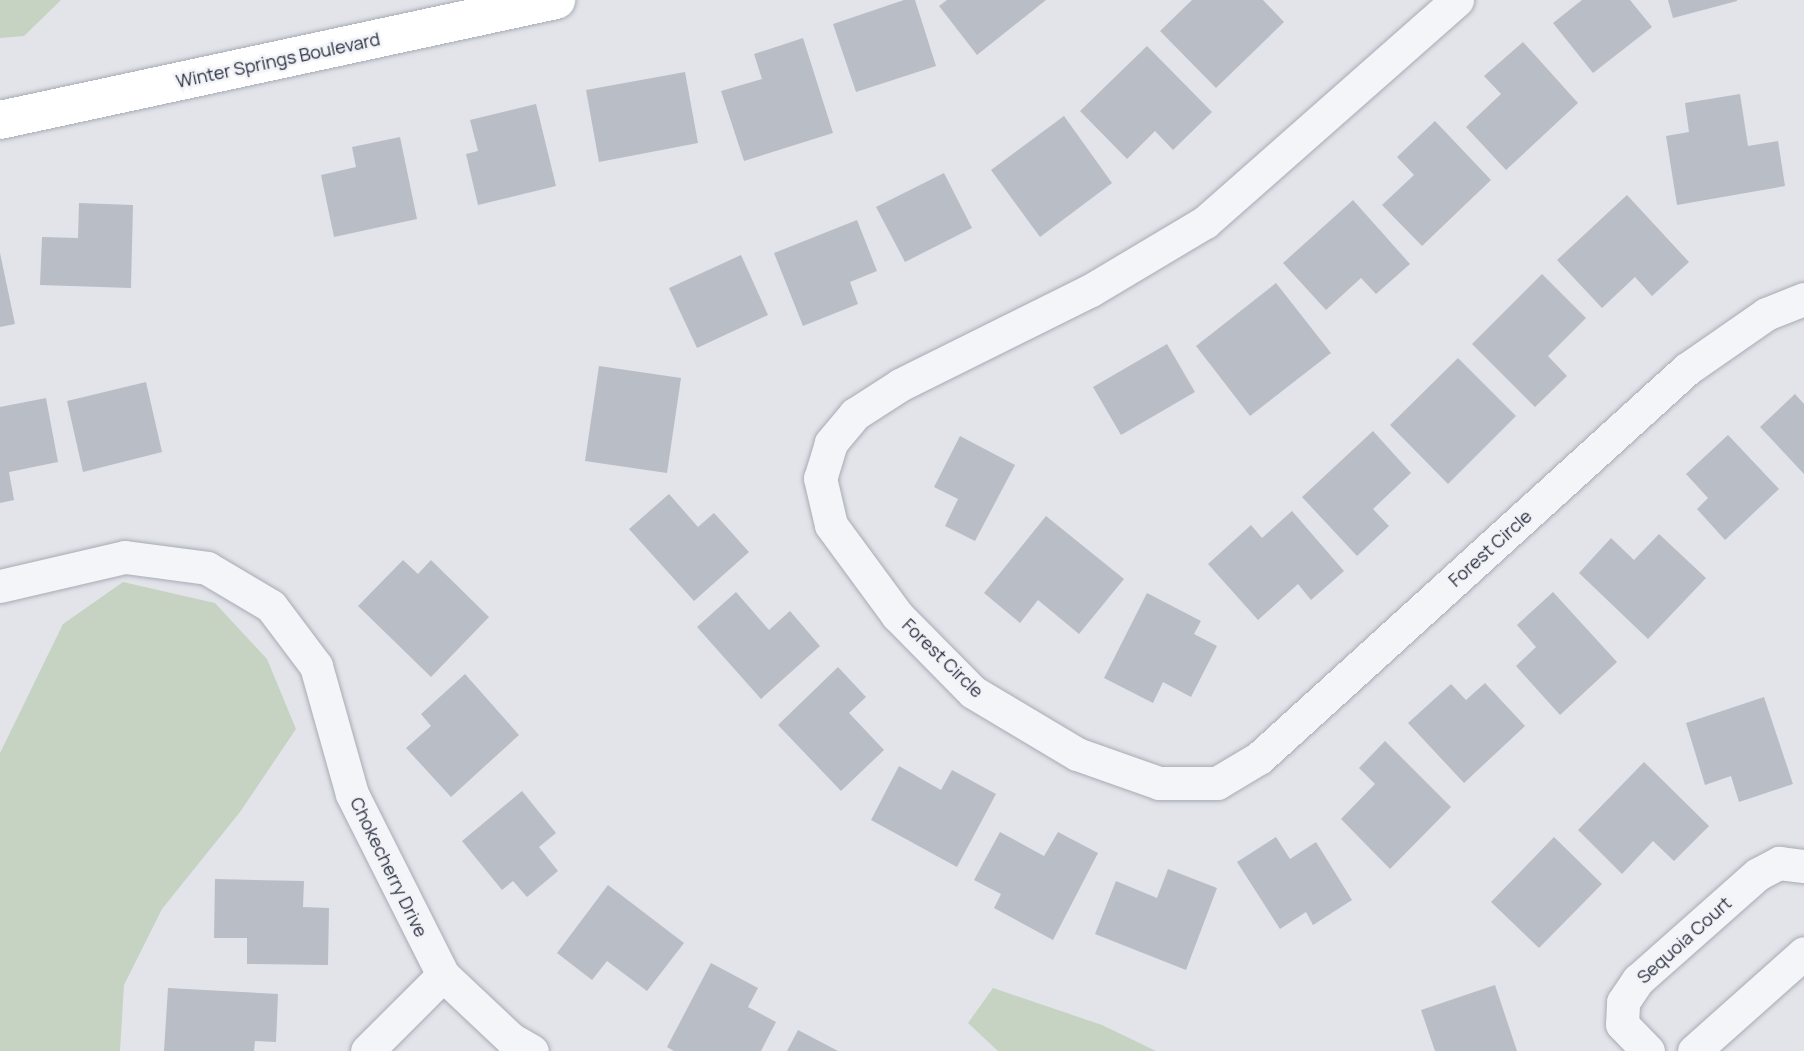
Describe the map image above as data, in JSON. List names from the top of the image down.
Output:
{
  "streets": {
    "street": [
      "Winter Springs Boulevard",
      "Forest Circle",
      "Chokecherry Drive",
      "Sequoia Court"
    ]
  }
}
